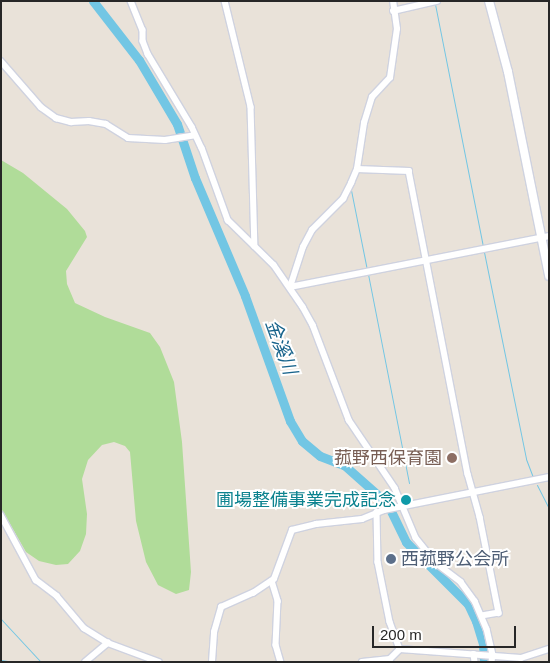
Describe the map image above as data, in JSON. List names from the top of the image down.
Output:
{
  "water": ["金溪川"],
  "places": ["菰野西保育園", "圃場整備事業完成記念", "西菰野公会所"],
  "scale_bar": "200 m"
}
